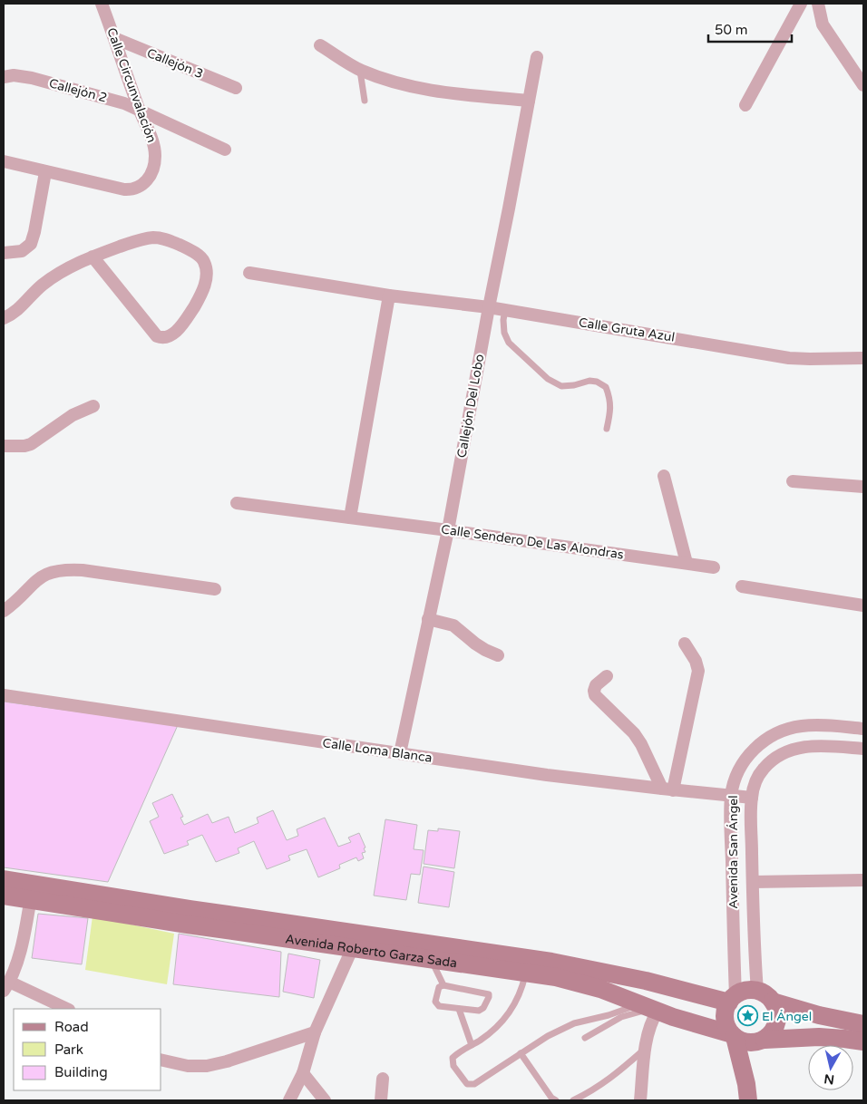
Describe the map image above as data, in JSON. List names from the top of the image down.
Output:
{
  "streets": {
    "street": [
      "Callejón 3",
      "Calle Circunvalación",
      "Callejón 2",
      "Calle Gruta Azul",
      "Callejón Del Lobo",
      "Calle Sendero De Las Alondras",
      "Calle Loma Blanca",
      "Avenida San Ángel",
      "Avenida Roberto Garza Sada"
    ]
  },
  "crossings": [
    ["Callejón 3", "Calle Circunvalación"],
    ["Calle Circunvalación", "Callejón 2"],
    ["Calle Gruta Azul", "Callejón Del Lobo"],
    ["Callejón Del Lobo", "Calle Sendero De Las Alondras"],
    ["Callejón Del Lobo", "Calle Loma Blanca"],
    ["Calle Loma Blanca", "Avenida San Ángel"],
    ["Avenida San Ángel", "Avenida Roberto Garza Sada"]
  ],
  "places": {
    "place": ["El Ángel"]
  },
  "legend": ["Road", "Park", "Building"],
  "scale_bar": "50 m",
  "north": "bottom"
}
